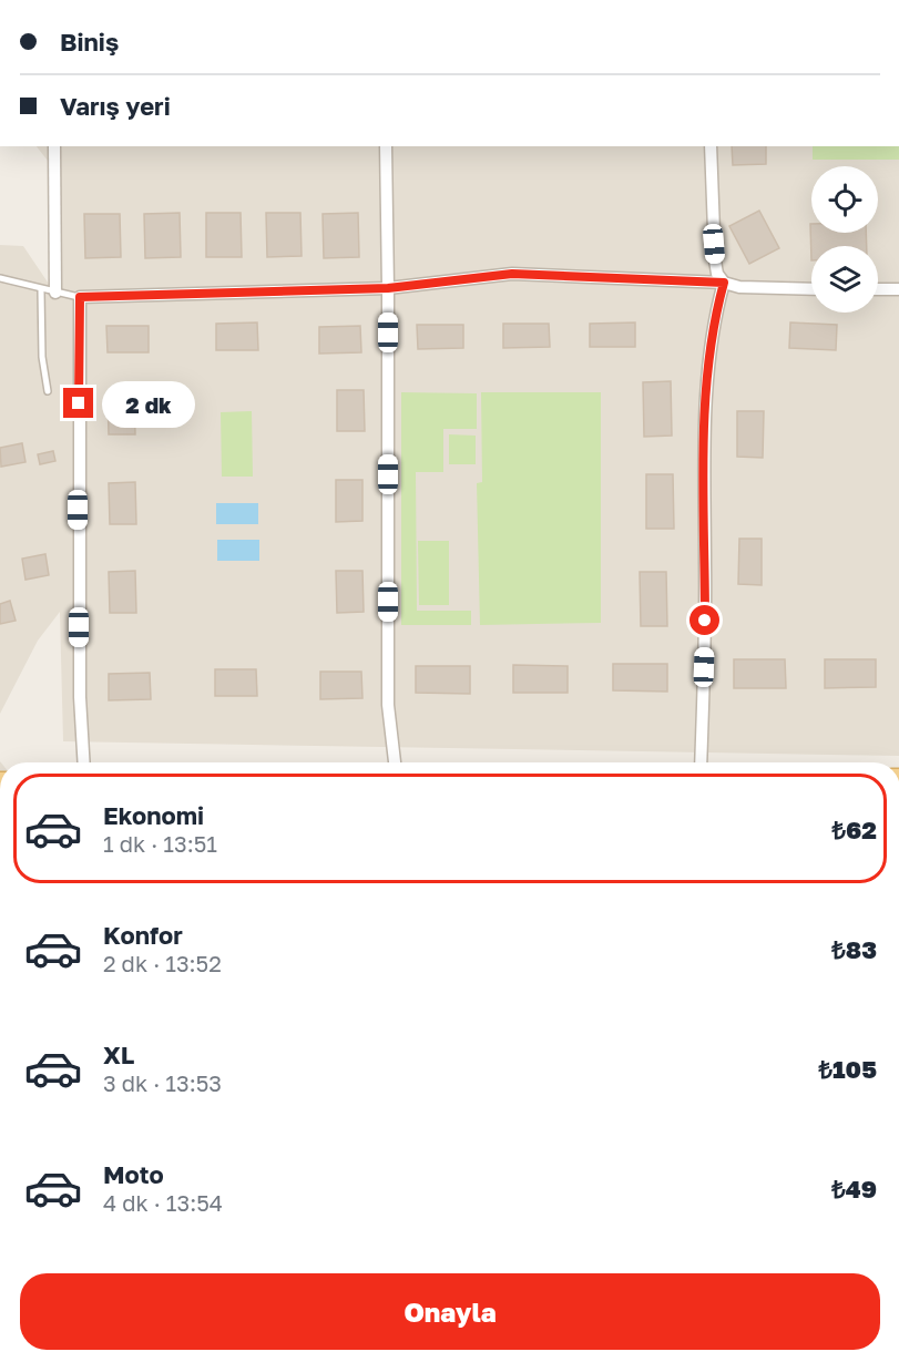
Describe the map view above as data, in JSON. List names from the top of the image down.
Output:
{
  "page": {
    "banner": ["Biniş", "Varış yeri"],
    "bubble": "2 dk",
    "list": [
      {
        "name": "Ekonomi",
        "note": "1 dk · 13:51",
        "value": "₺62"
      },
      {
        "name": "Konfor",
        "note": "2 dk · 13:52",
        "value": "₺83"
      },
      {
        "name": "XL",
        "note": "3 dk · 13:53",
        "value": "₺105"
      },
      {
        "name": "Moto",
        "note": "4 dk · 13:54",
        "value": "₺49"
      }
    ],
    "buttons": "Onayla"
  }
}
